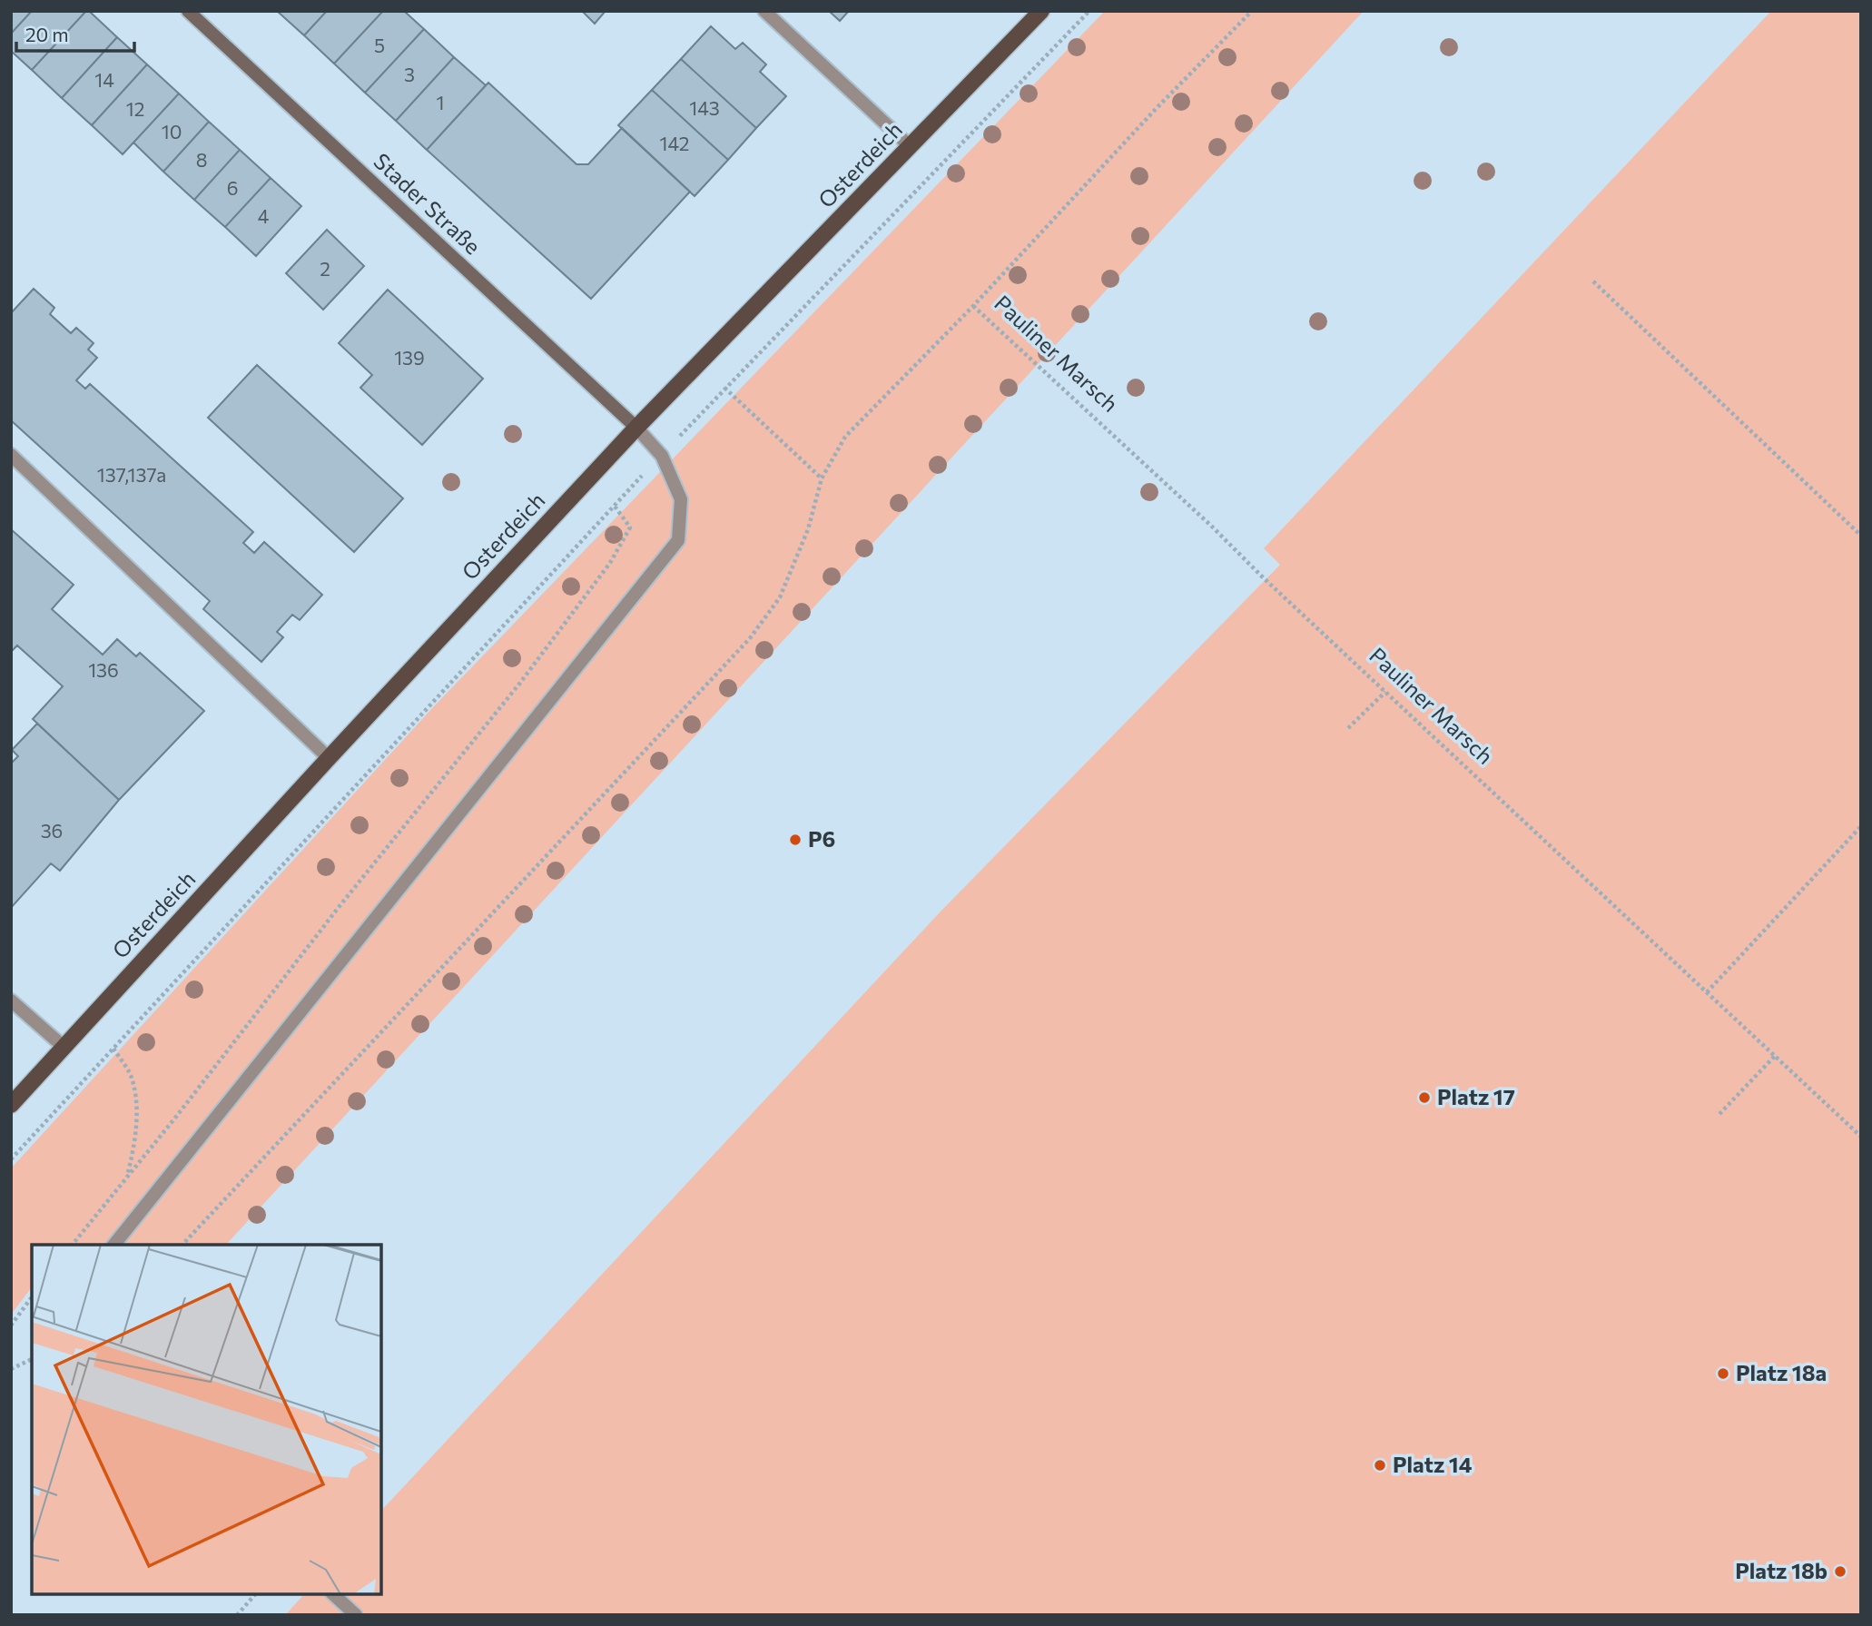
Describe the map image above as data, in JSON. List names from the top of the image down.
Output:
{
  "streets": {
    "main road": ["Osterdeich"],
    "street": ["Stader Straße"],
    "path": ["Pauliner Marsch"]
  },
  "crossings": [
    ["Osterdeich", "Stader Straße"]
  ],
  "places": [
    "P6",
    "Platz 17",
    "Platz 18a",
    "Platz 14",
    "Platz 18b"
  ],
  "house_numbers": [
    "5",
    "3",
    "14",
    "1",
    "143",
    "12",
    "10",
    "142",
    "8",
    "6",
    "4",
    "2",
    "139",
    "137,137a",
    "136",
    "36"
  ],
  "scale_bar": "20 m"
}
